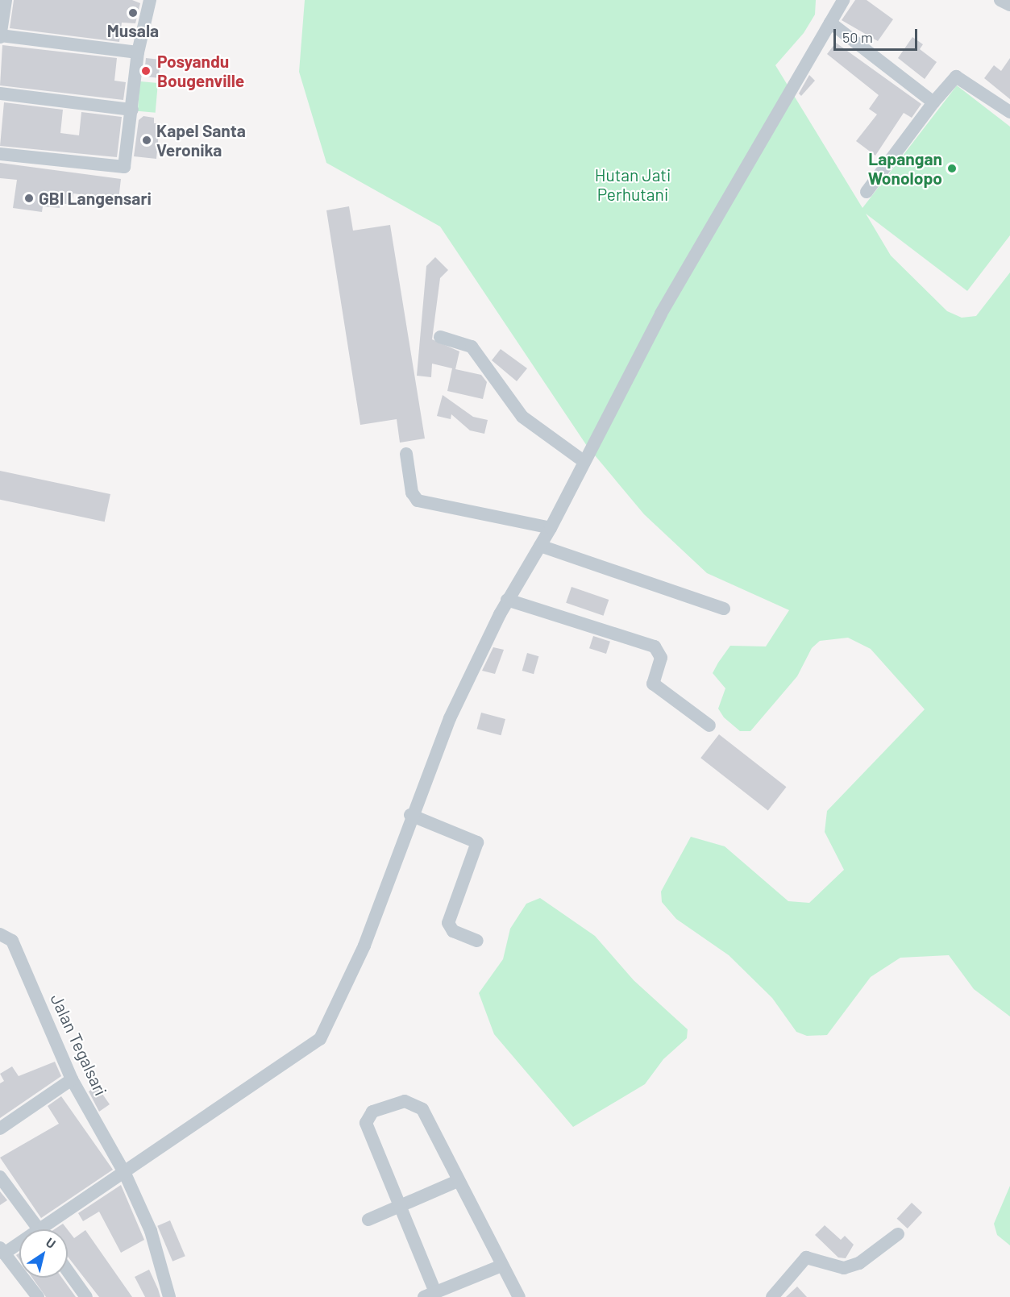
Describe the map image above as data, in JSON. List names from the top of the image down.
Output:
{
  "streets": {
    "street": ["Jalan Tegalsari"]
  },
  "parks": ["Hutan Jati Perhutani"],
  "places": [
    "Musala",
    "Posyandu Bougenville",
    "Kapel Santa Veronika",
    "Lapangan Wonolopo",
    "GBI Langensari"
  ],
  "scale_bar": "50 m",
  "north": "top right"
}
